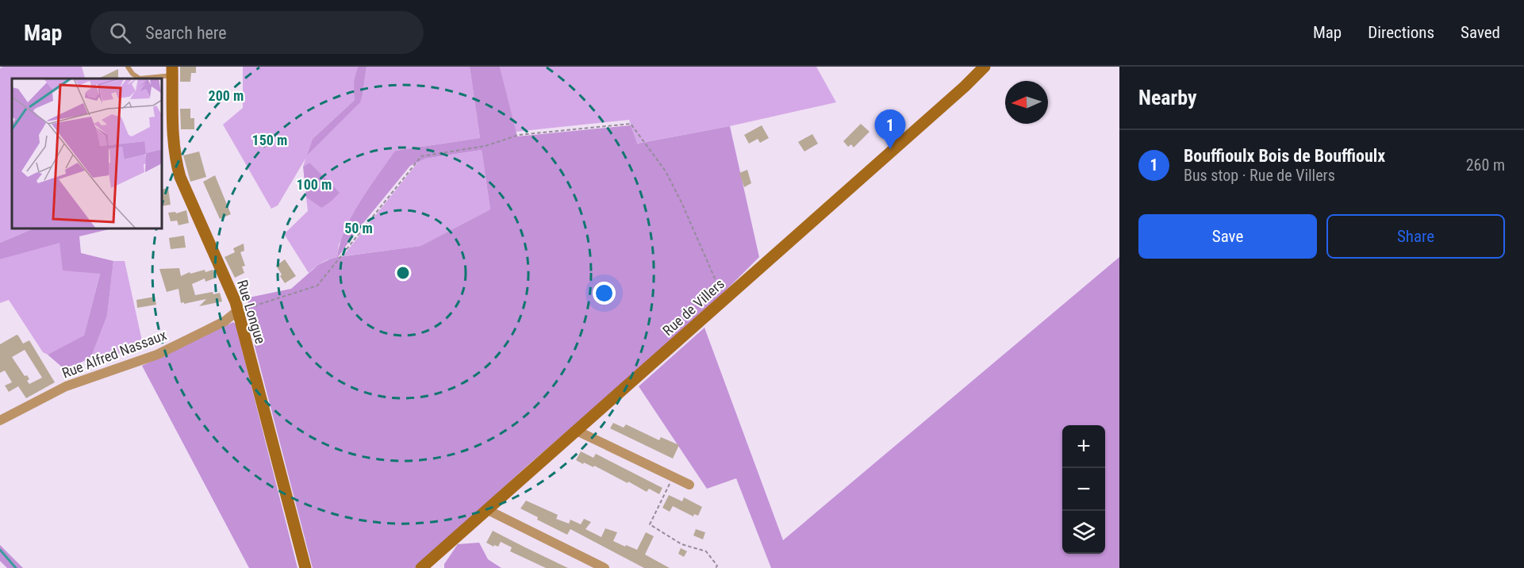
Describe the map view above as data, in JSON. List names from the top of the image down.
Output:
{
  "streets": {
    "street": ["Rue de Villers", "Rue Longue", "Rue Alfred Nassaux"]
  },
  "crossings": [
    ["Rue Longue", "Rue Alfred Nassaux"]
  ],
  "north": "left",
  "page": {
    "header": "Map",
    "search": "Search here",
    "nav": ["Map", "Directions", "Saved"],
    "heading": "Nearby",
    "pins": "1",
    "list": [
      {
        "mark": "1",
        "name": "Bouffioulx Bois de Bouffioulx",
        "note": "Bus stop · Rue de Villers",
        "value": "260 m"
      }
    ],
    "buttons": ["Save", "Share"],
    "map_buttons": ["+", "−"]
  },
  "rings": [
    "200 m",
    "150 m",
    "100 m",
    "50 m"
  ]
}
